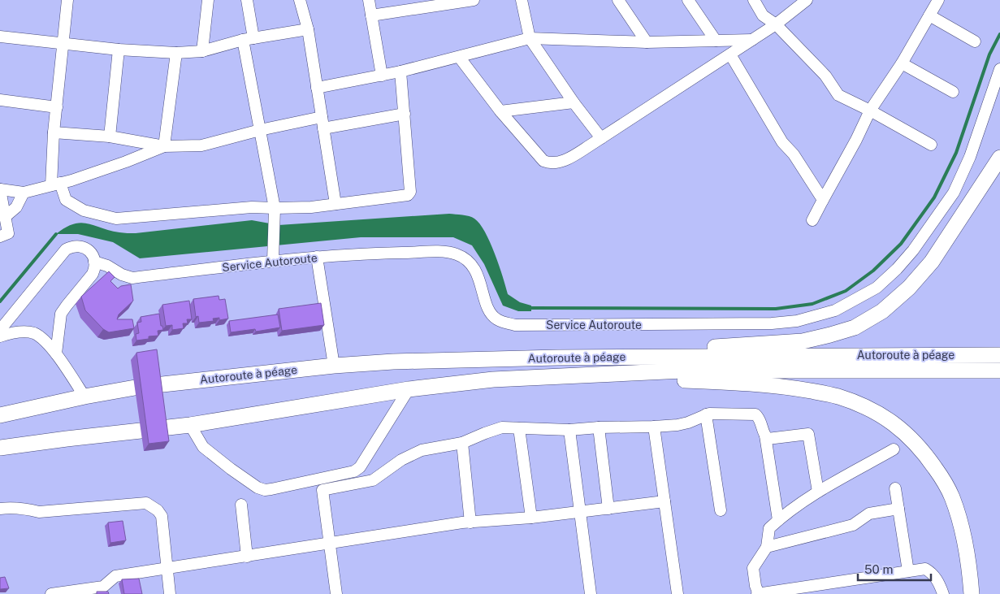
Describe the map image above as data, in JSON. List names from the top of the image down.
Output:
{
  "streets": {
    "highway": ["Autoroute à péage"],
    "street": ["Service Autoroute"]
  },
  "scale_bar": "50 m"
}
